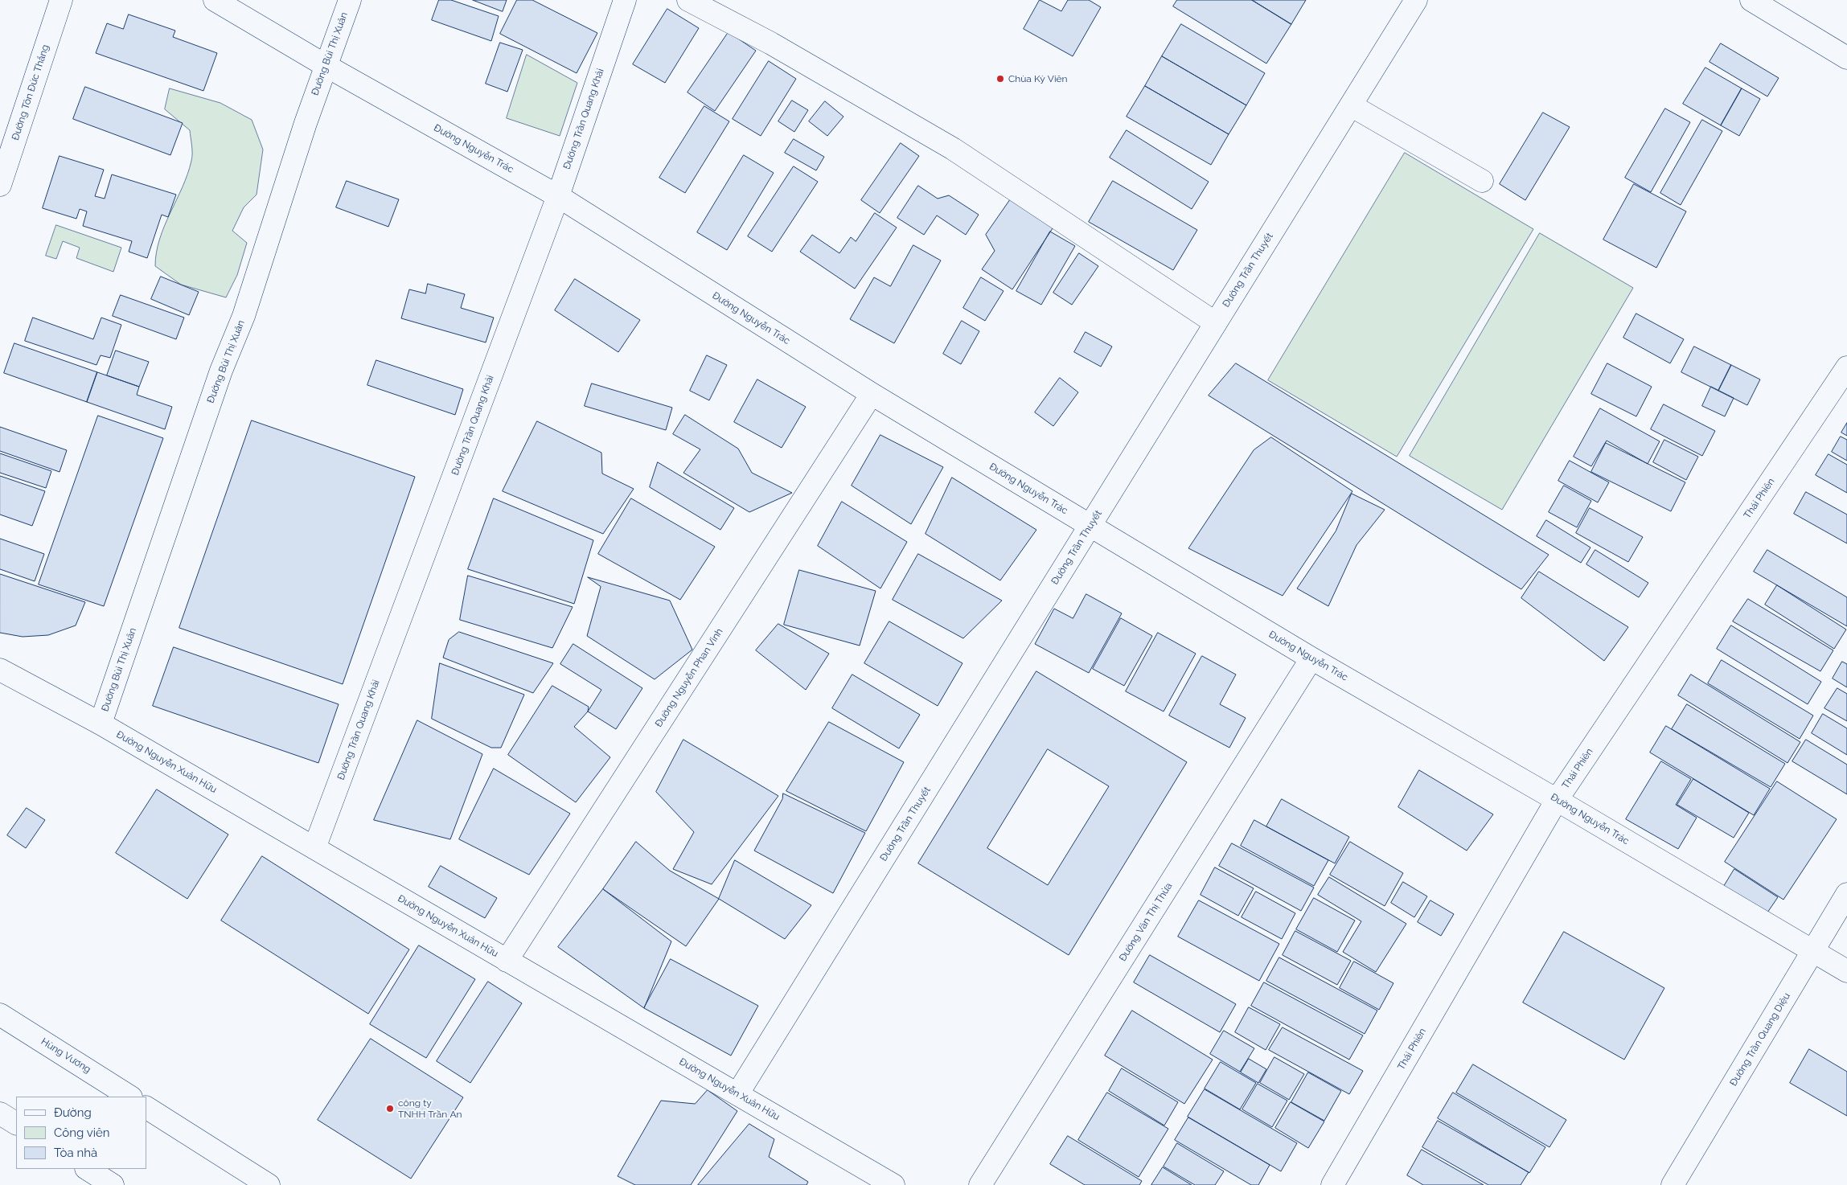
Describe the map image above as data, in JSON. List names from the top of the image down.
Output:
{
  "streets": {
    "street": [
      "Đường Bùi Thị Xuân",
      "Đường Tôn Đức Thắng",
      "Đường Trần Quang Khải",
      "Đường Nguyễn Trác",
      "Đường Trần Thuyết",
      "Thái Phiên",
      "Đường Nguyễn Phan Vinh",
      "Đường Nguyễn Xuân Hữu",
      "Đường Văn Thị Thừa",
      "Đường Trần Quang Diệu",
      "Hùng Vương"
    ]
  },
  "crossings": [
    ["Đường Bùi Thị Xuân", "Đường Nguyễn Trác"],
    ["Đường Bùi Thị Xuân", "Đường Nguyễn Xuân Hữu"],
    ["Đường Trần Quang Khải", "Đường Nguyễn Trác"],
    ["Đường Trần Quang Khải", "Đường Nguyễn Xuân Hữu"],
    ["Đường Nguyễn Trác", "Đường Trần Thuyết"],
    ["Đường Nguyễn Trác", "Thái Phiên"],
    ["Đường Nguyễn Trác", "Đường Nguyễn Phan Vinh"],
    ["Đường Nguyễn Trác", "Đường Văn Thị Thừa"],
    ["Đường Nguyễn Trác", "Đường Trần Quang Diệu"],
    ["Đường Trần Thuyết", "Đường Nguyễn Xuân Hữu"],
    ["Đường Nguyễn Phan Vinh", "Đường Nguyễn Xuân Hữu"]
  ],
  "places": ["Chùa Kỳ Viên", "công ty TNHH Trần An"],
  "legend": ["Đường", "Công viên", "Tòa nhà"]
}
